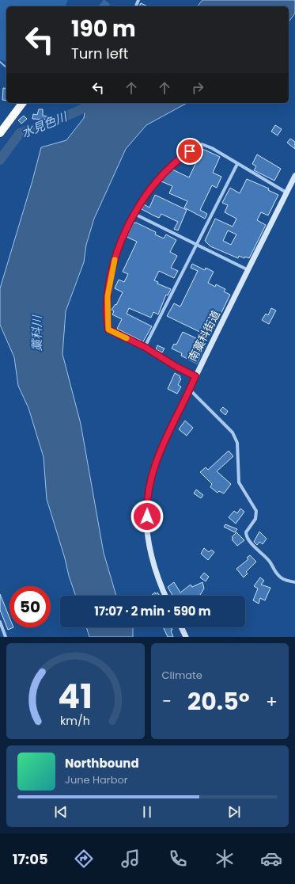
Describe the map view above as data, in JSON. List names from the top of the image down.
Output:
{
  "streets": {
    "main road": ["南藁科街道"]
  },
  "water": ["水見色川", "藁科川"],
  "page": {
    "turn": ["190 m", "Turn left"],
    "limit": "50",
    "trip": "17:07 · 2 min · 590 m",
    "tile": "Climate",
    "heat": ["−", "20.5°", "+"],
    "song": ["Northbound", "June Harbor"],
    "tabs": "17:05",
    "gauge": ["41", "km/h"]
  }
}
